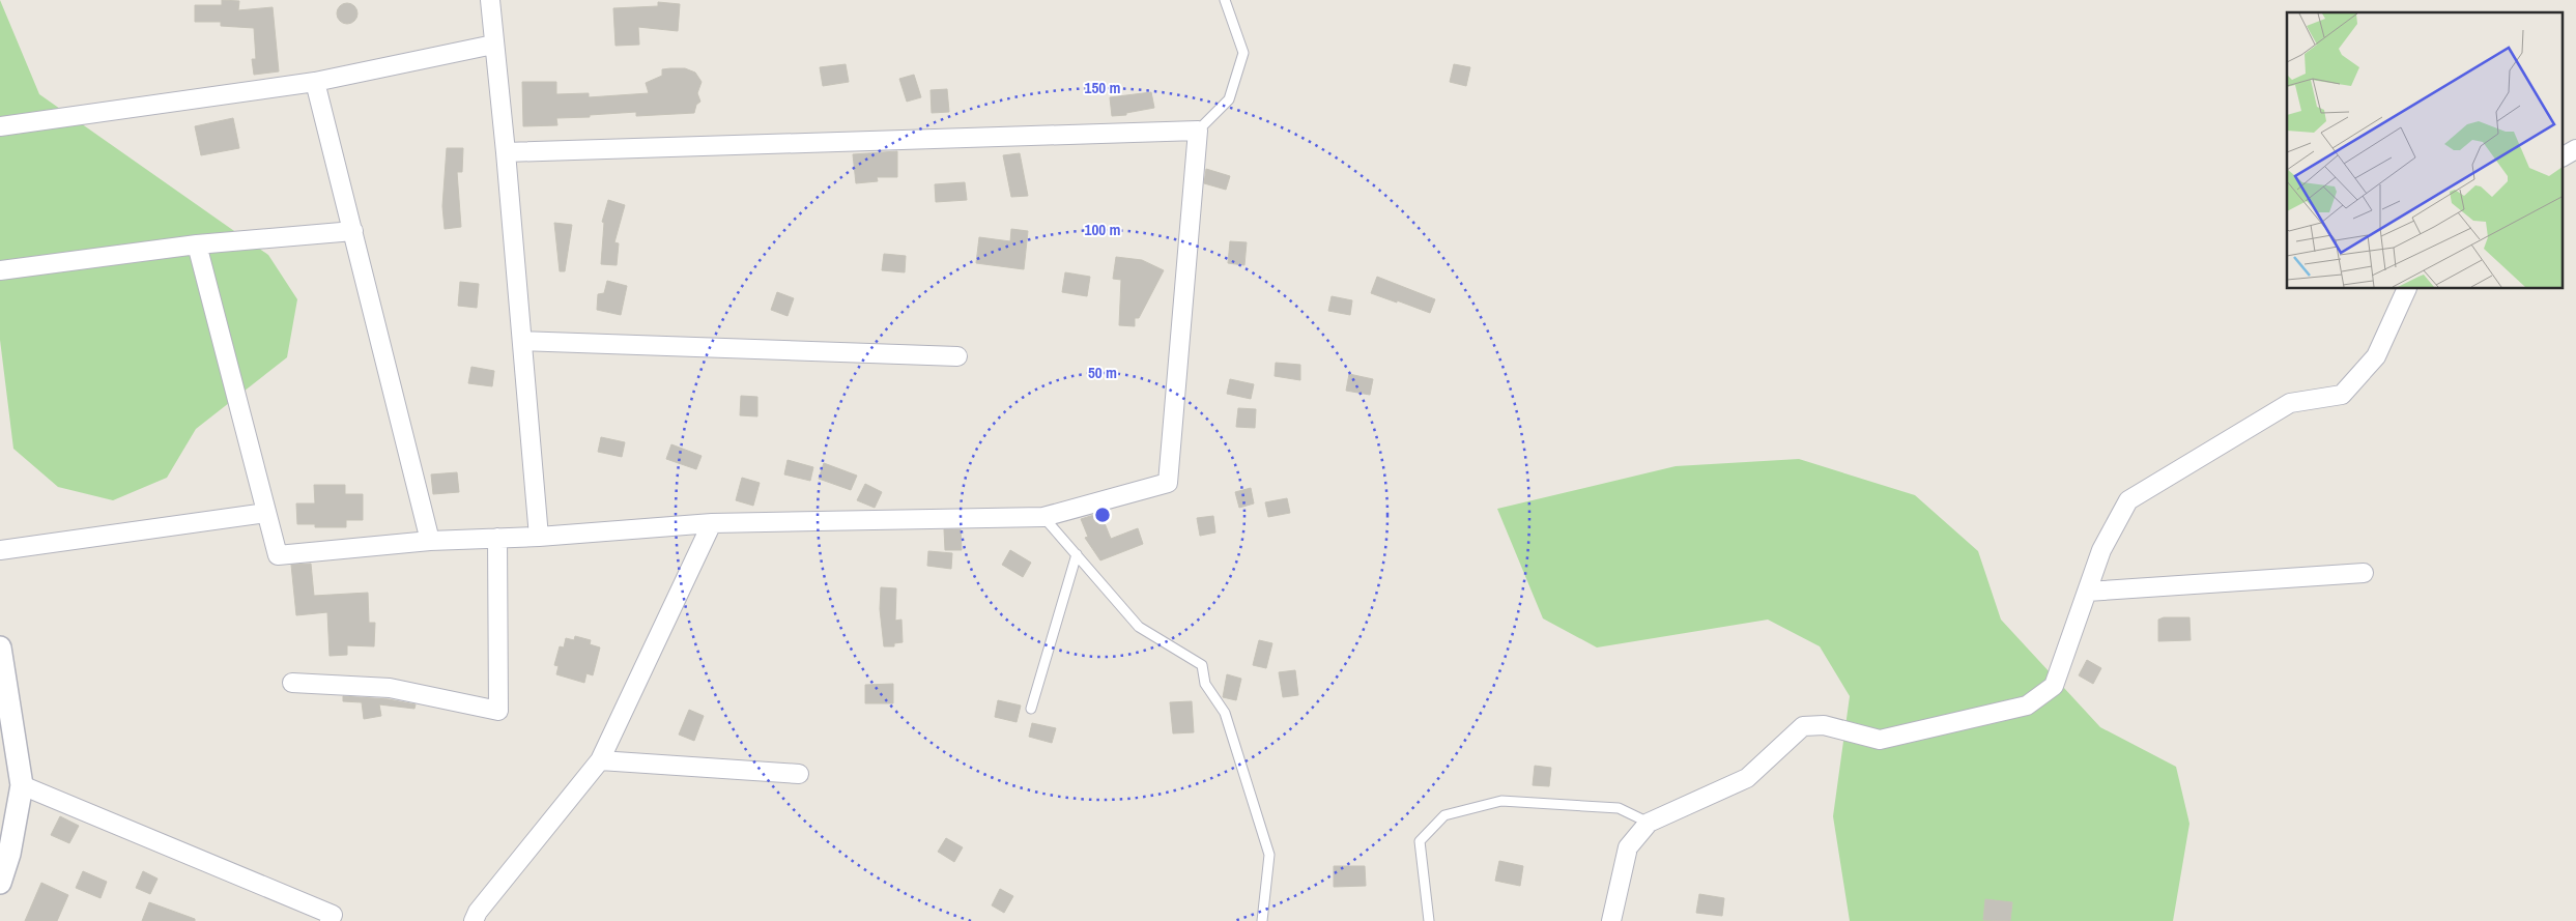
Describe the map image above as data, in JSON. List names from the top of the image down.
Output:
{
  "rings": ["150 m", "100 m", "50 m"]
}
